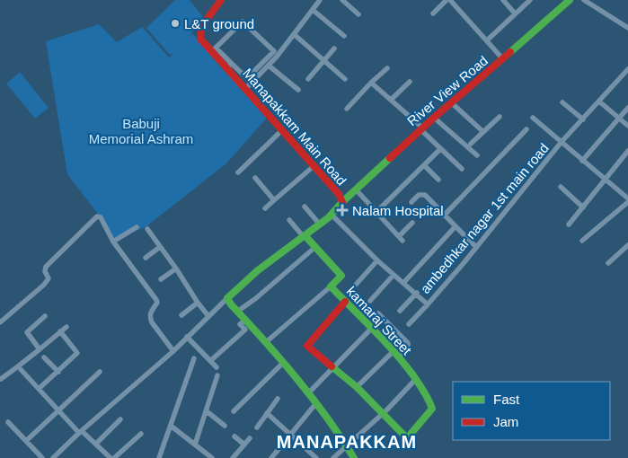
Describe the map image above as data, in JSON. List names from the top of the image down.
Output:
{
  "streets": {
    "street": [
      "River View Road",
      "Manapakkam Main Road",
      "ambedhkar nagar 1st main road",
      "kamaraj Street"
    ]
  },
  "crossings": [
    ["River View Road", "Manapakkam Main Road"],
    ["Manapakkam Main Road", "ambedhkar nagar 1st main road"],
    ["Manapakkam Main Road", "kamaraj Street"]
  ],
  "districts": ["MANAPAKKAM"],
  "parks": ["Babuji Memorial Ashram"],
  "places": {
    "other": ["L&T ground"],
    "health": ["Nalam Hospital"]
  },
  "legend": ["Fast", "Jam"]
}
